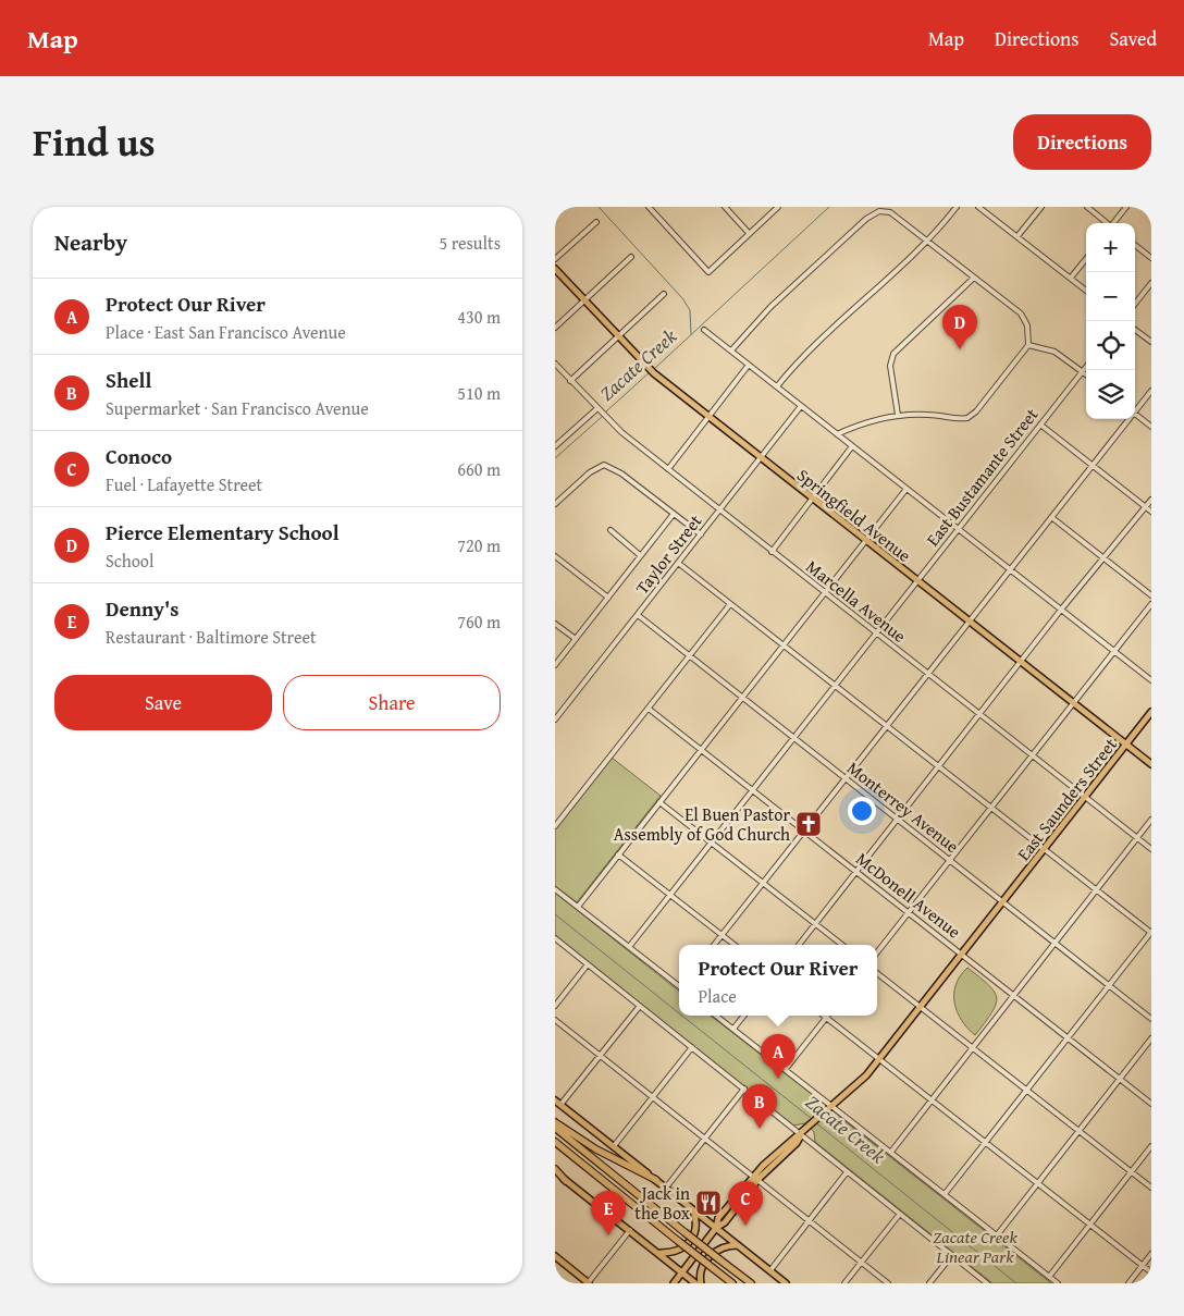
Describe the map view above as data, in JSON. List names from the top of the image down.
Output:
{
  "streets": {
    "main road": ["Springfield Avenue", "East Saunders Street"],
    "street": [
      "East Bustamante Street",
      "Taylor Street",
      "Marcella Avenue",
      "Monterrey Avenue",
      "McDonell Avenue"
    ]
  },
  "crossings": [
    ["East Bustamante Street", "Springfield Avenue"],
    ["East Bustamante Street", "Marcella Avenue"],
    ["East Bustamante Street", "Monterrey Avenue"],
    ["East Bustamante Street", "McDonell Avenue"],
    ["Springfield Avenue", "Taylor Street"],
    ["Springfield Avenue", "East Saunders Street"],
    ["Taylor Street", "Marcella Avenue"],
    ["Taylor Street", "Monterrey Avenue"],
    ["Marcella Avenue", "East Saunders Street"],
    ["East Saunders Street", "Monterrey Avenue"],
    ["East Saunders Street", "McDonell Avenue"]
  ],
  "water": ["Zacate Creek"],
  "parks": ["Zacate Creek Linear Park"],
  "places": {
    "church": ["El Buen Pastor Assembly of God Church"],
    "restaurant": ["Jack in the Box"]
  },
  "page": {
    "header": "Map",
    "nav": ["Map", "Directions", "Saved"],
    "title": "Find us",
    "buttons": [
      "Directions",
      ["Save", "Share"]
    ],
    "heading": ["Nearby", "5 results"],
    "map_buttons": ["+", "−"],
    "list": [
      {
        "mark": "A",
        "name": "Protect Our River",
        "note": "Place · East San Francisco Avenue",
        "value": "430 m"
      },
      {
        "mark": "B",
        "name": "Shell",
        "note": "Supermarket · San Francisco Avenue",
        "value": "510 m"
      },
      {
        "mark": "C",
        "name": "Conoco",
        "note": "Fuel · Lafayette Street",
        "value": "660 m"
      },
      {
        "mark": "D",
        "name": "Pierce Elementary School",
        "note": "School",
        "value": "720 m"
      },
      {
        "mark": "E",
        "name": "Denny's",
        "note": "Restaurant · Baltimore Street",
        "value": "760 m"
      }
    ],
    "pins": [
      "D",
      "A",
      "B",
      "C",
      "E"
    ],
    "popup": ["Protect Our River", "Place"]
  }
}
